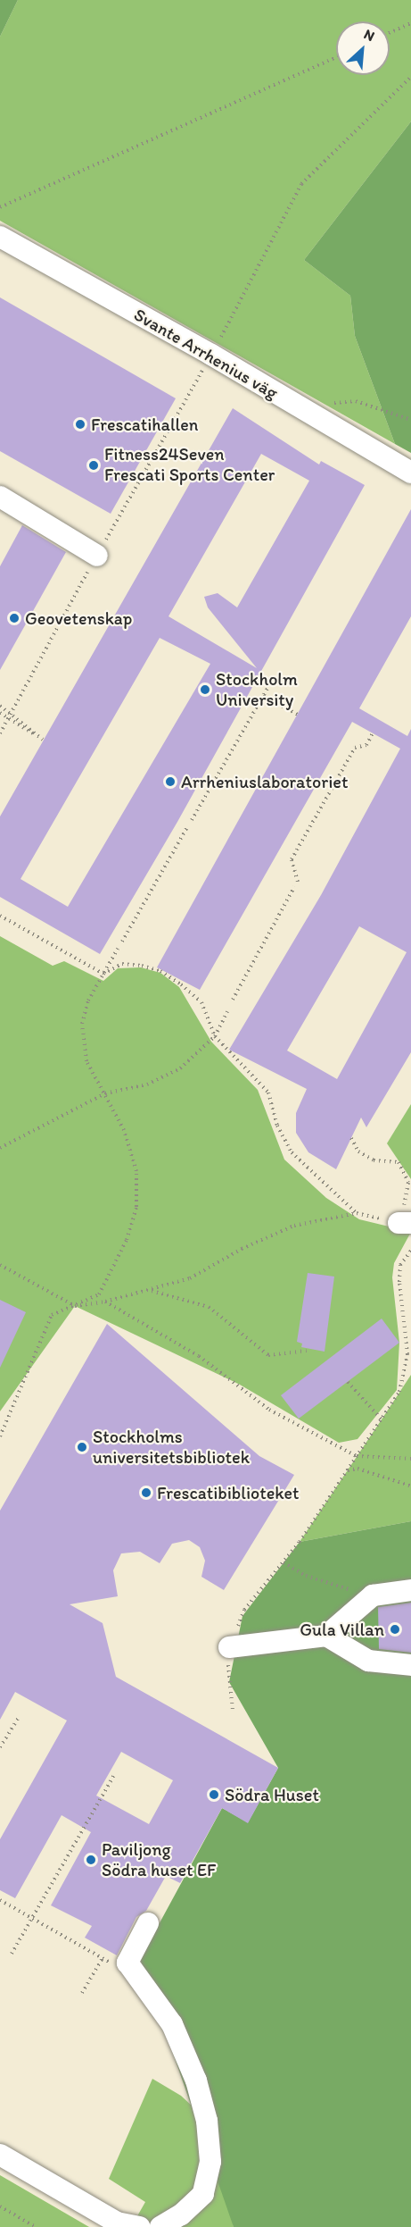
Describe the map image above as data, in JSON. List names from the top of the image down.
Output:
{
  "streets": {
    "street": ["Svante Arrhenius väg"]
  },
  "places": [
    "Frescatihallen",
    "Fitness24Seven Frescati Sports Center",
    "Geovetenskap",
    "Stockholm University",
    "Arrheniuslaboratoriet",
    "Stockholms universitetsbibliotek",
    "Frescatibiblioteket",
    "Gula Villan",
    "Södra Huset",
    "Paviljong Södra huset EF"
  ],
  "north": "top right"
}
